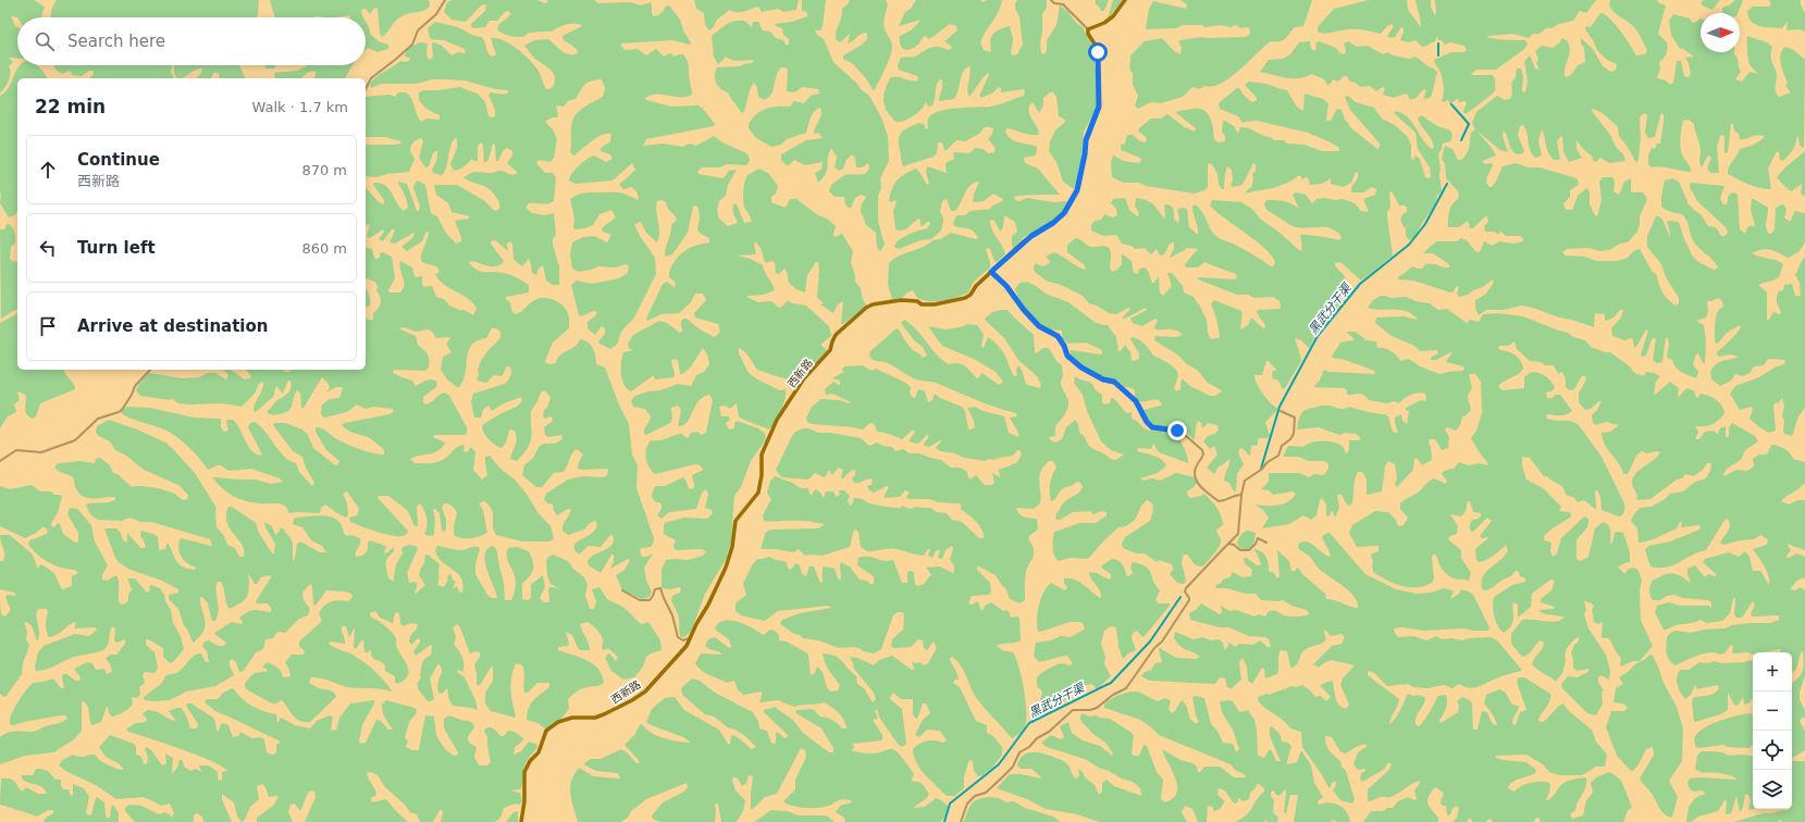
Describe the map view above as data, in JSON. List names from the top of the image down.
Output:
{
  "streets": {
    "street": ["西新路"]
  },
  "water": ["黑武分干渠"],
  "north": "right",
  "page": {
    "search": "Search here",
    "heading": ["22 min", "Walk · 1.7 km"],
    "list": [
      ["Continue", "西新路", "870 m"],
      ["Turn left", "860 m"],
      "Arrive at destination"
    ],
    "map_buttons": ["+", "−"]
  }
}
